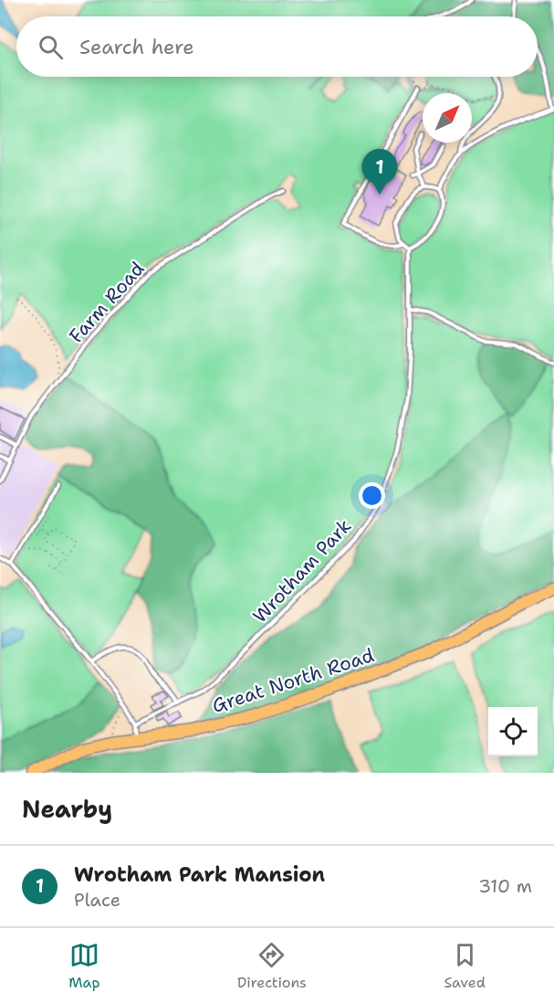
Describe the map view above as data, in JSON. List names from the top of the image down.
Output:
{
  "streets": {
    "main road": ["Great North Road"],
    "lane": ["Farm Road", "Wrotham Park"]
  },
  "north": "top right",
  "page": {
    "search": "Search here",
    "pins": "1",
    "heading": "Nearby",
    "list": [
      {
        "mark": "1",
        "name": "Wrotham Park Mansion",
        "note": "Place",
        "value": "310 m"
      }
    ],
    "nav": ["Map", "Directions", "Saved"]
  }
}
